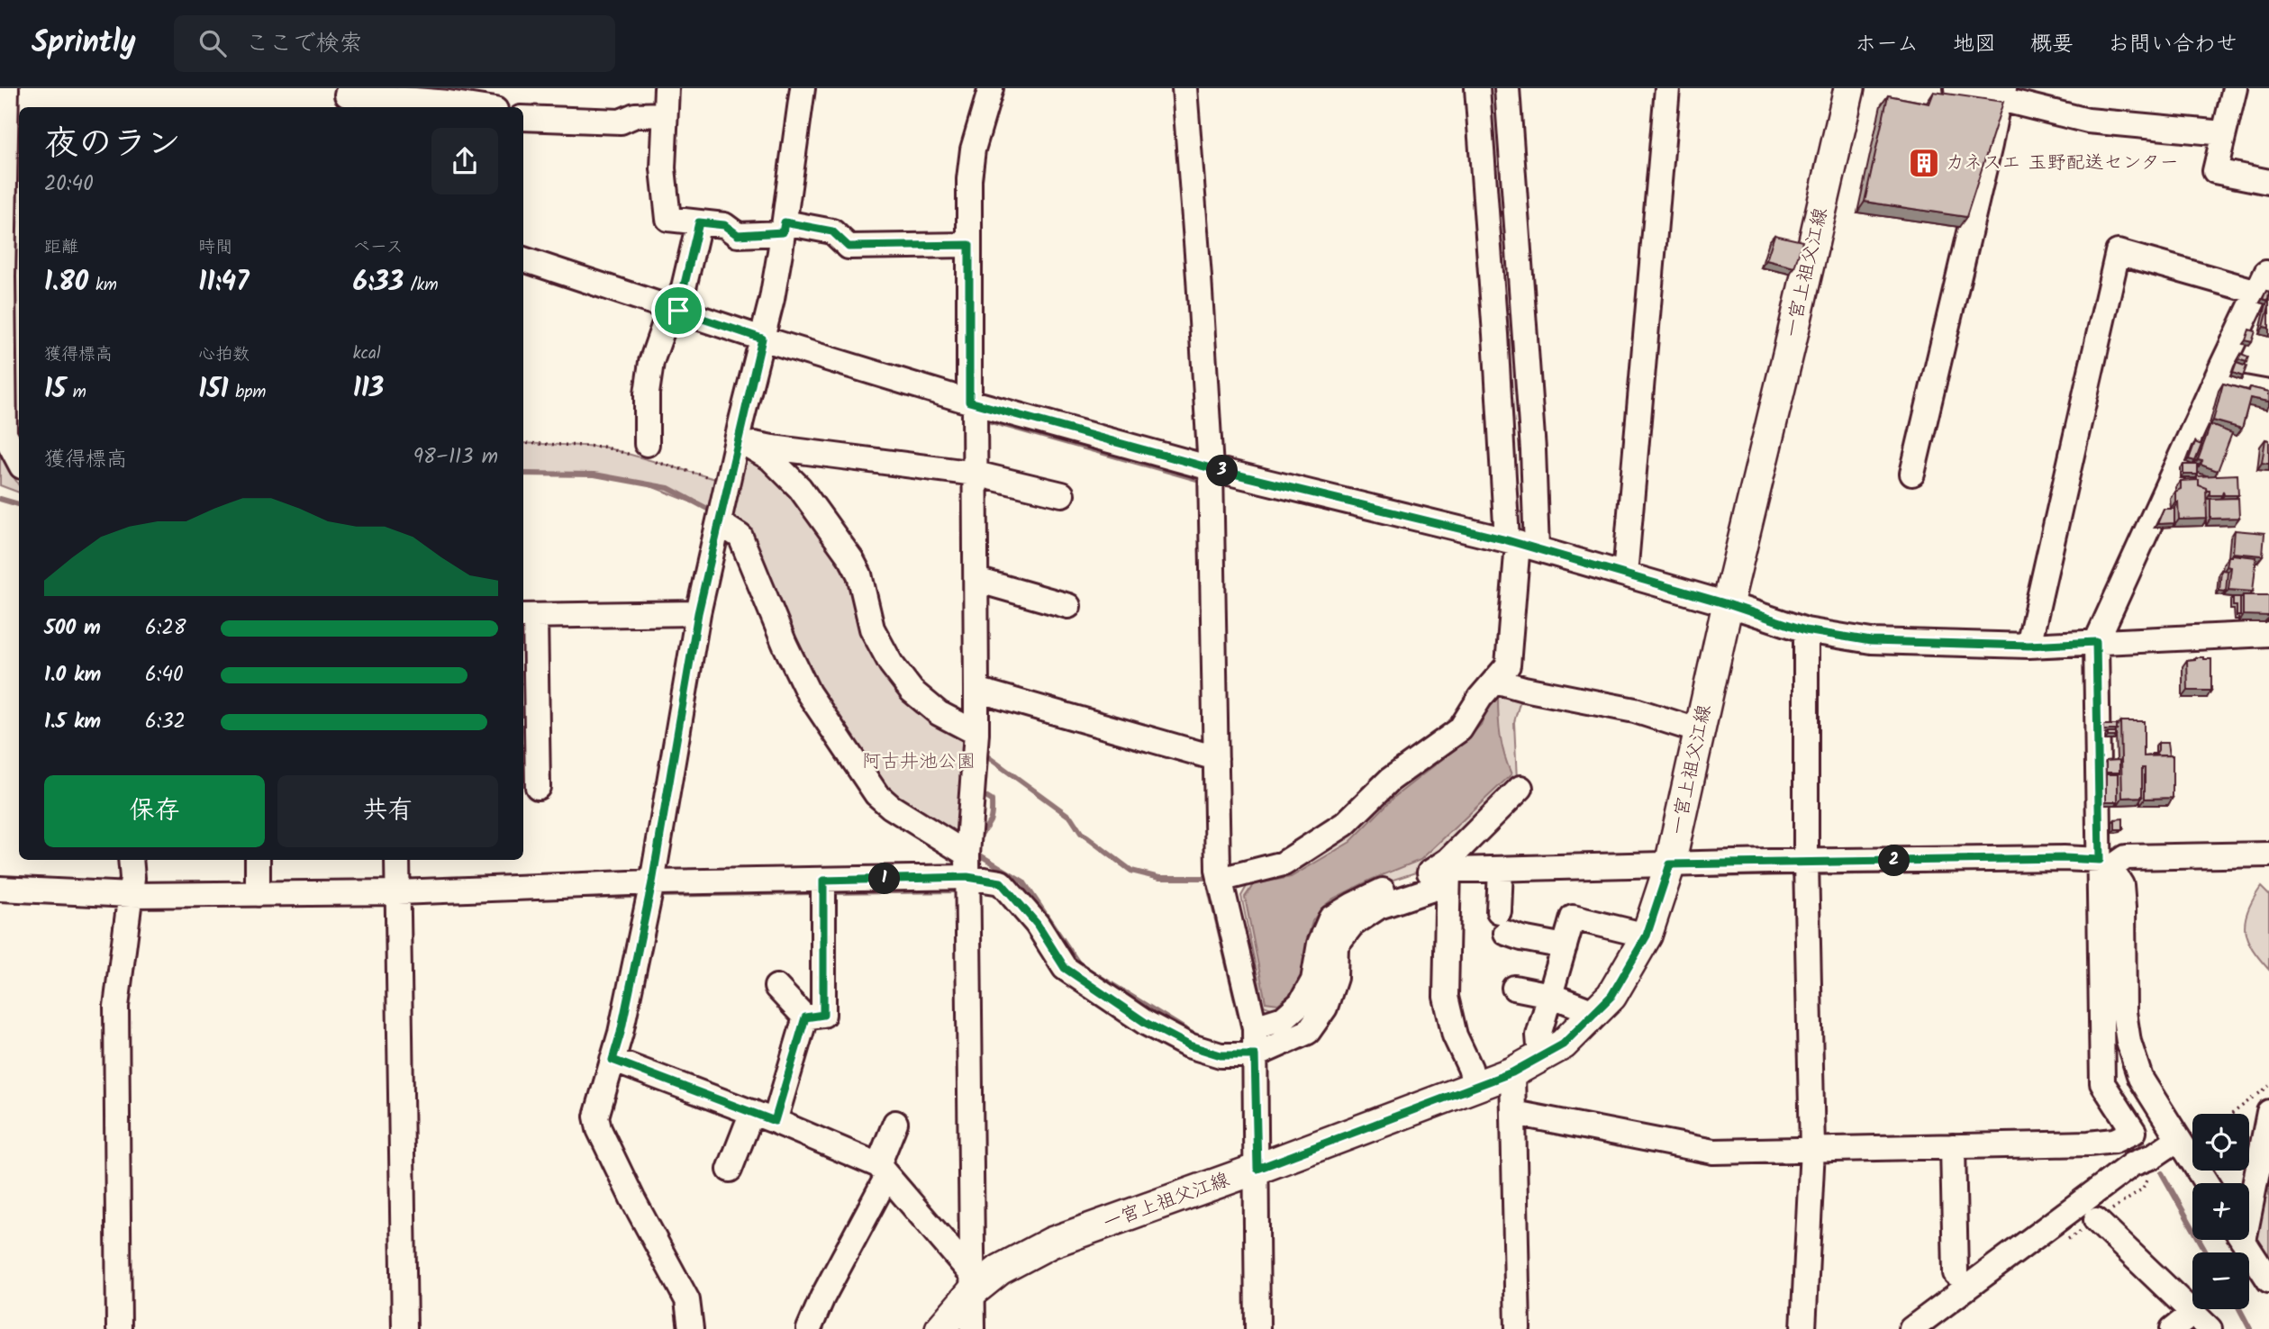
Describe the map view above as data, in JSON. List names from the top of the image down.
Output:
{
  "streets": {
    "main road": ["一宮上祖父江線"]
  },
  "parks": ["阿古井池公園"],
  "places": {
    "building": ["カネスエ 玉野配送センター"]
  },
  "page": {
    "header": "Sprintly",
    "search": "ここで検索",
    "nav": [
      "ホーム",
      "地図",
      "概要",
      "お問い合わせ"
    ],
    "heading": ["夜のラン", "20:40"],
    "stats": [
      ["距離", "1.80 km"],
      ["時間", "11:47"],
      ["ペース", "6:33 /km"],
      ["獲得標高", "15 m"],
      ["心拍数", "151 bpm"],
      ["kcal", "113"]
    ],
    "chart": ["獲得標高", "98–113 m"],
    "pins": ["3", "2", "1"],
    "list": [
      {
        "name": "500 m",
        "note": "6:28"
      },
      {
        "name": "1.0 km",
        "note": "6:40"
      },
      {
        "name": "1.5 km",
        "note": "6:32"
      }
    ],
    "buttons": ["保存", "共有"],
    "map_buttons": ["+", "−"]
  }
}
